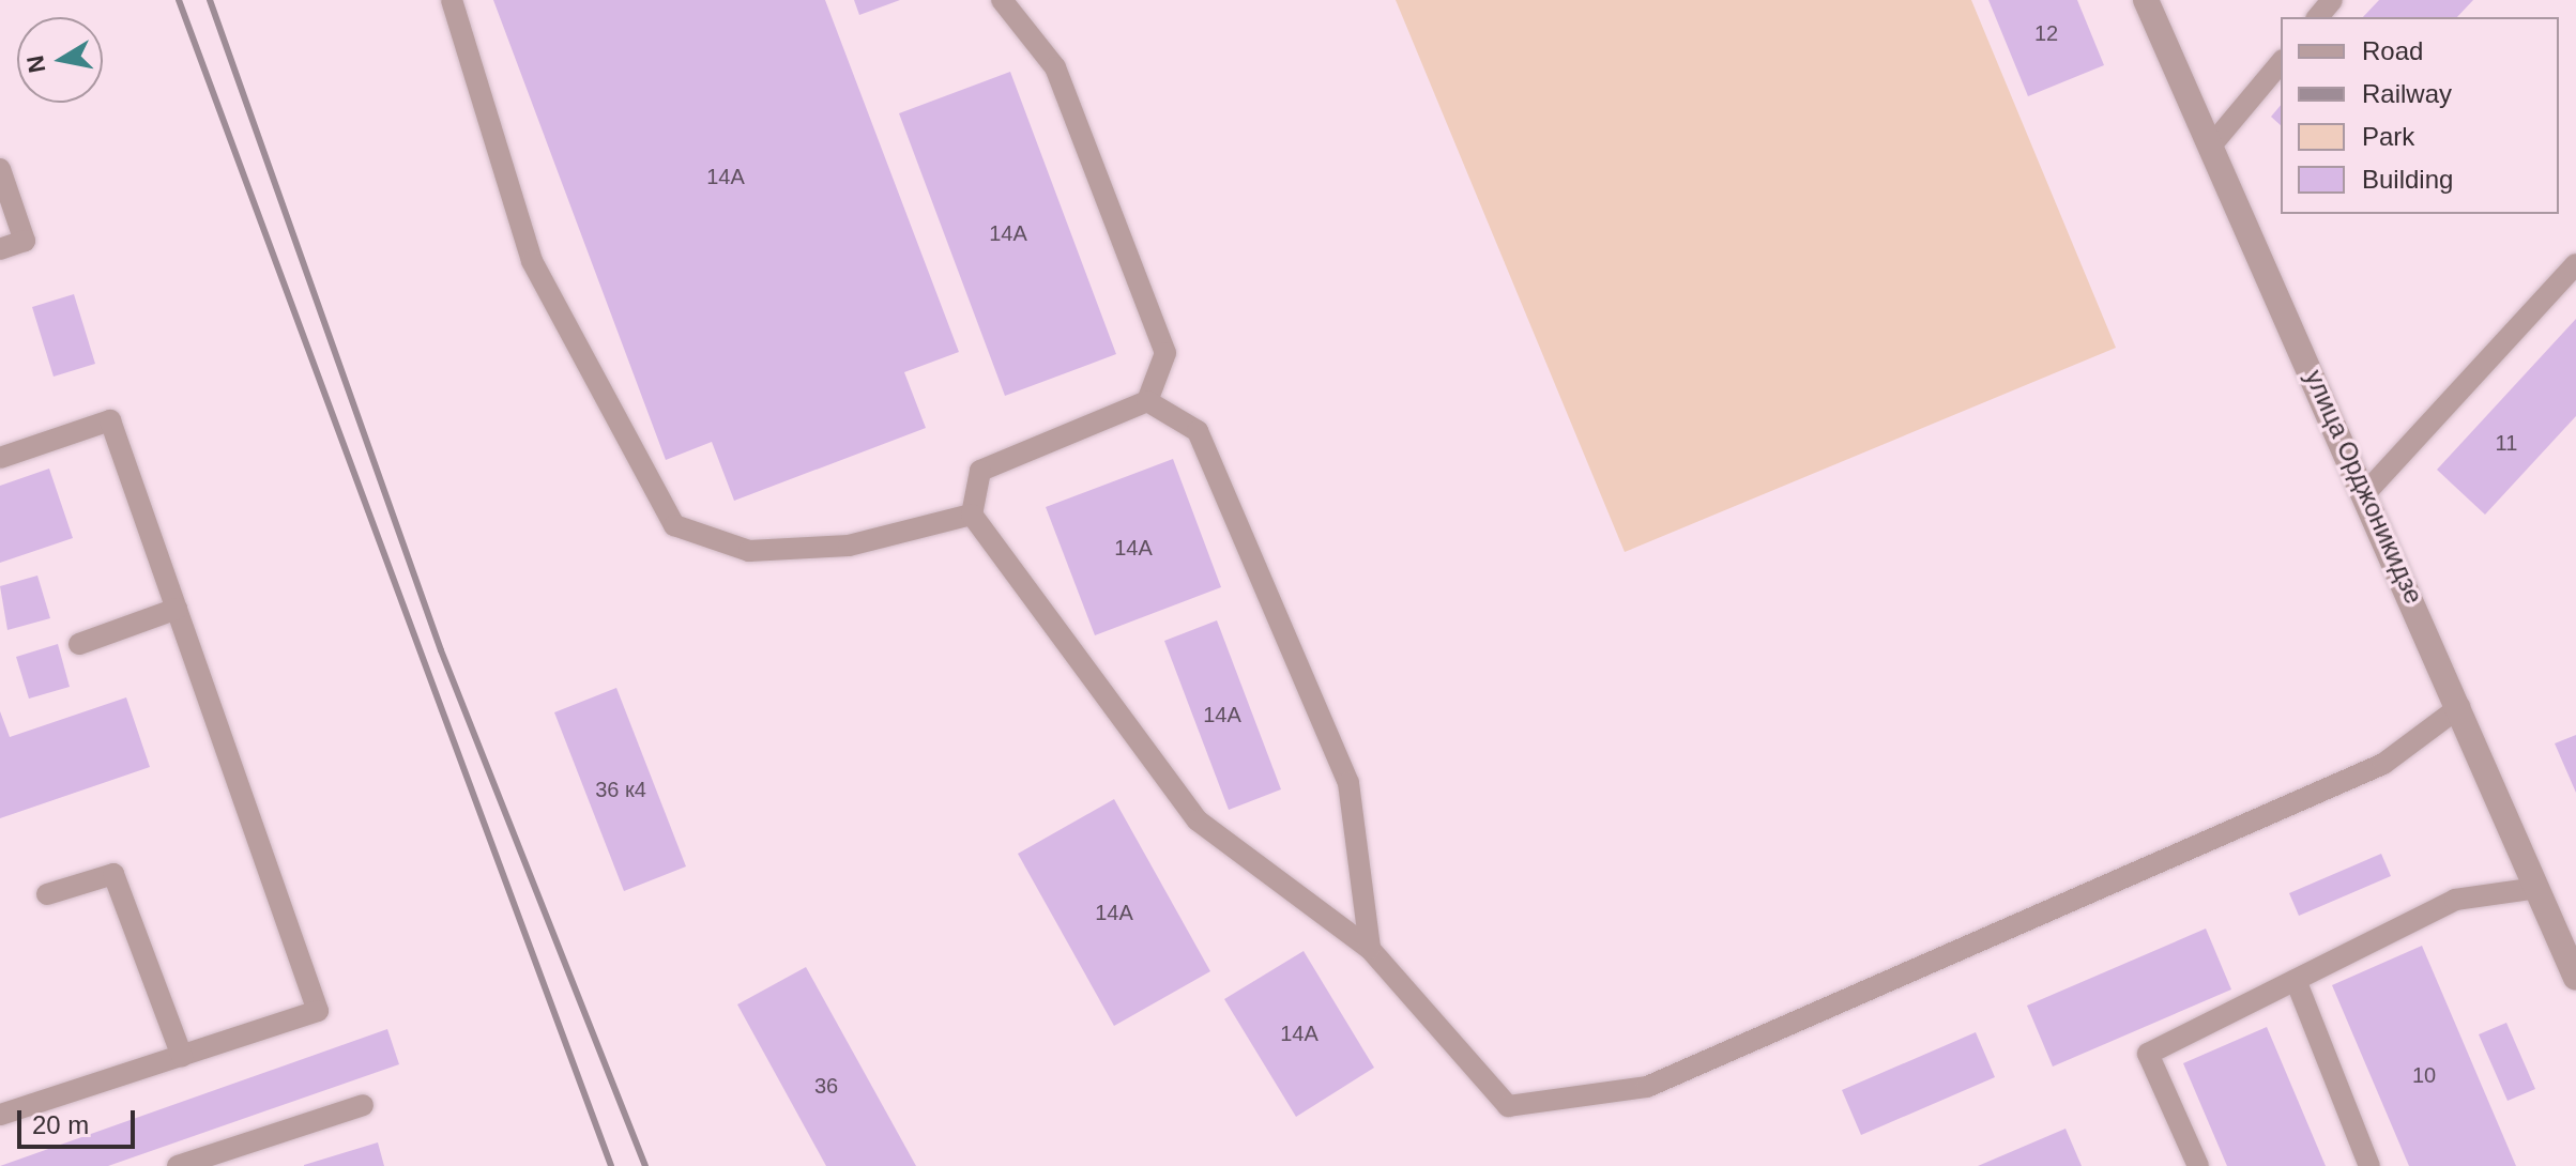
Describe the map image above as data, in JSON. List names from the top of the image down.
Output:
{
  "streets": {
    "street": ["улица Орджоникидзе"]
  },
  "house_numbers": [
    "12",
    "14А",
    "14А",
    "11",
    "14А",
    "14А",
    "36 к4",
    "14А",
    "14А",
    "10",
    "36"
  ],
  "legend": [
    "Road",
    "Railway",
    "Park",
    "Building"
  ],
  "scale_bar": "20 m",
  "north": "left"
}
